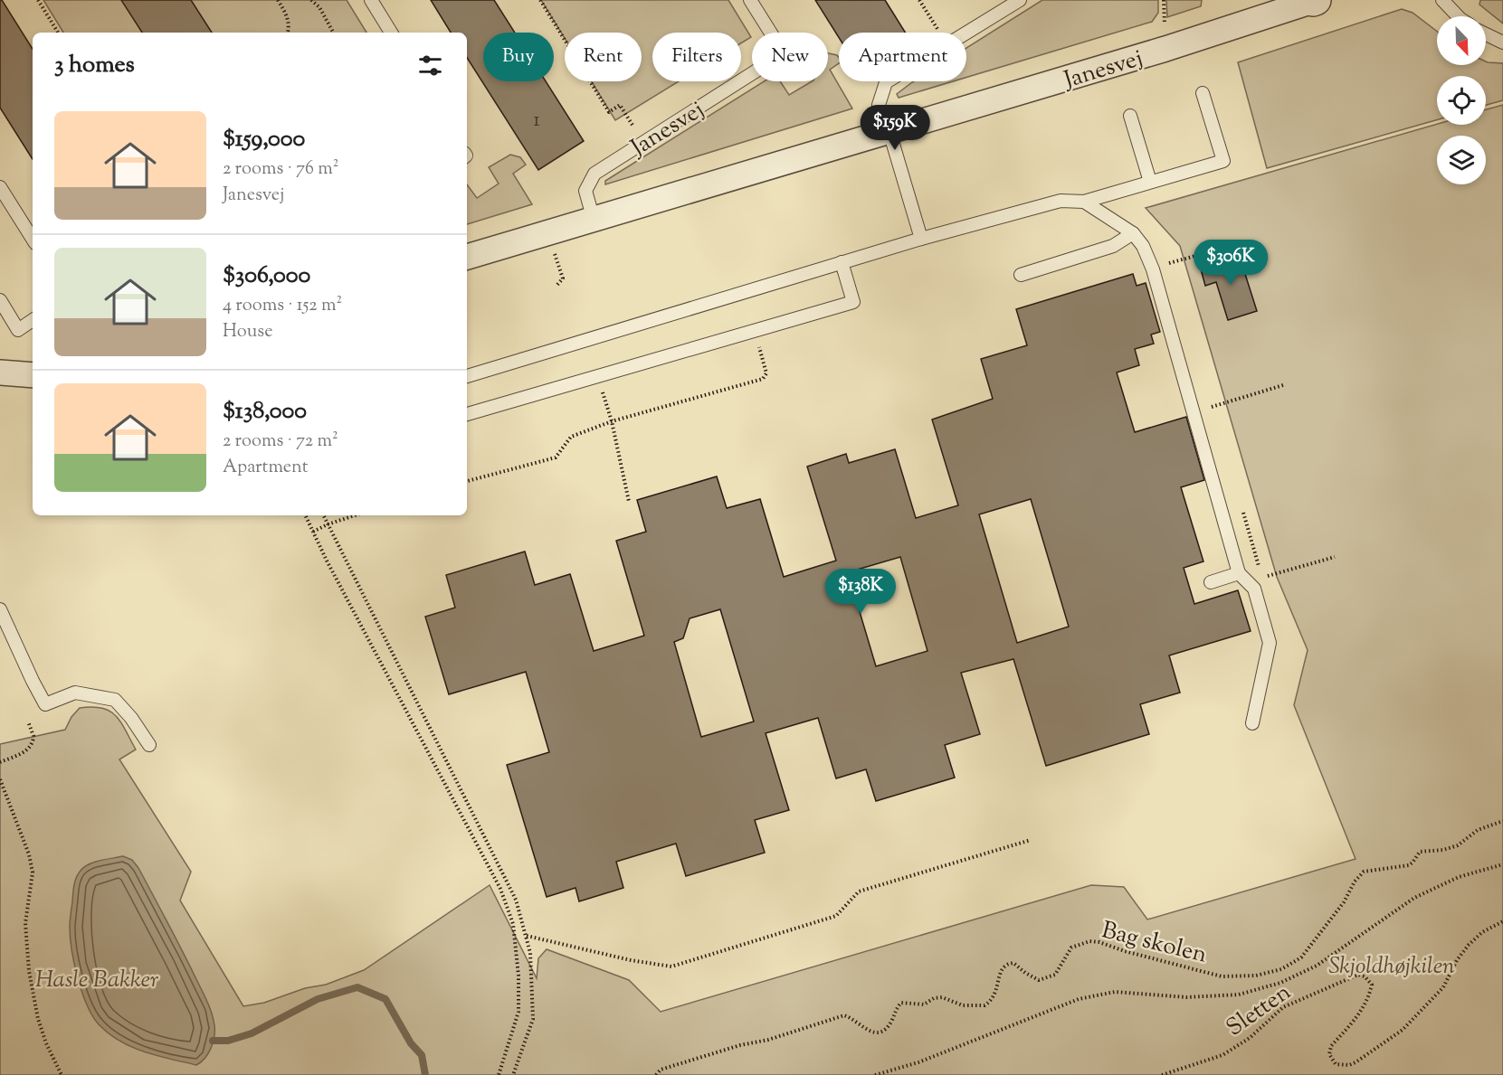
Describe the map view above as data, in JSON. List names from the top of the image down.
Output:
{
  "streets": {
    "street": ["Janesvej"],
    "path": ["Bag skolen", "Sletten"]
  },
  "parks": ["Skjoldhøjkilen", "Hasle Bakker"],
  "house_numbers": ["1"],
  "north": "bottom right",
  "page": {
    "chip": [
      "Buy",
      "Rent",
      "Filters",
      "New",
      "Apartment"
    ],
    "heading": "3 homes",
    "list": [
      {
        "name": "$159,000",
        "note": "2 rooms · 76 m² · Janesvej"
      },
      {
        "name": "$306,000",
        "note": "4 rooms · 152 m² · House"
      },
      {
        "name": "$138,000",
        "note": "2 rooms · 72 m² · Apartment"
      }
    ],
    "price": ["$159K", "$306K", "$138K"]
  }
}
